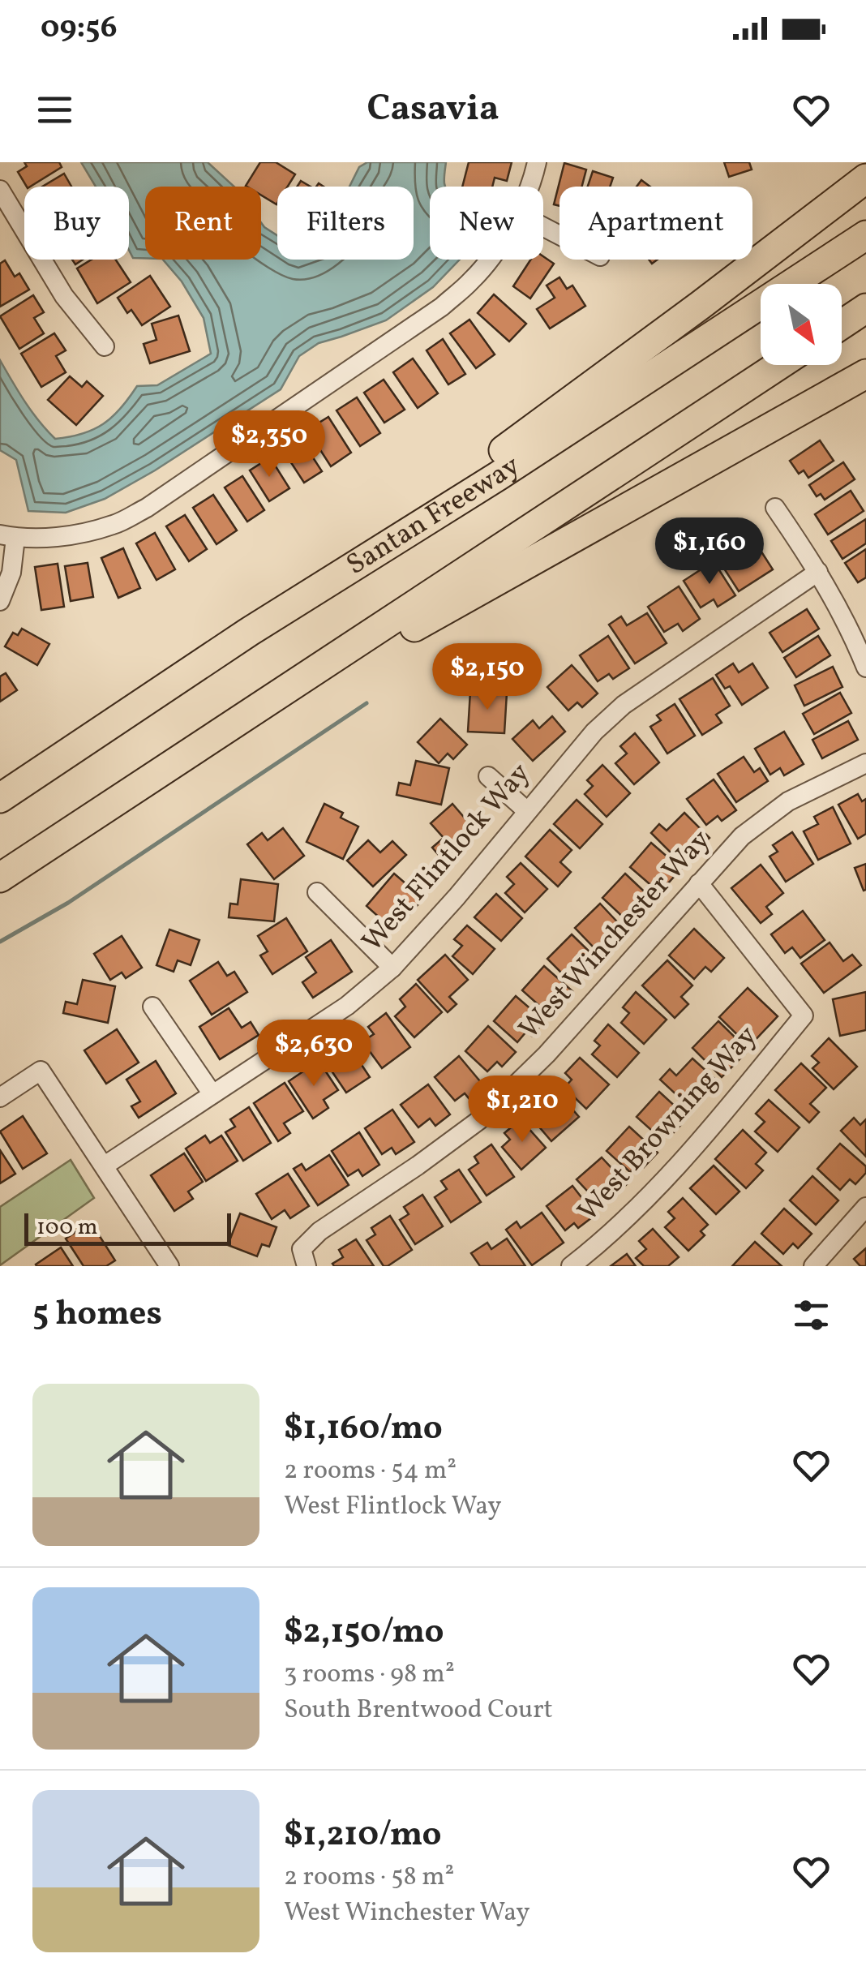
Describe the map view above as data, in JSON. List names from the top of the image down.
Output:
{
  "streets": {
    "highway": ["Santan Freeway"],
    "street": ["West Flintlock Way", "West Winchester Way", "West Browning Way"]
  },
  "crossings": [
    ["West Winchester Way", "West Browning Way"]
  ],
  "scale_bar": "100 m",
  "north": "bottom right",
  "page": {
    "status": "09:56",
    "header": "Casavia",
    "chip": [
      "Buy",
      "Rent",
      "Filters",
      "New",
      "Apartment"
    ],
    "price": [
      "$2,350",
      "$1,160",
      "$2,150",
      "$2,630",
      "$1,210"
    ],
    "scale": "100 m",
    "heading": "5 homes",
    "list": [
      {
        "name": "$1,160/mo",
        "note": "2 rooms · 54 m² · West Flintlock Way"
      },
      {
        "name": "$2,150/mo",
        "note": "3 rooms · 98 m² · South Brentwood Court"
      },
      {
        "name": "$1,210/mo",
        "note": "2 rooms · 58 m² · West Winchester Way"
      }
    ]
  }
}
